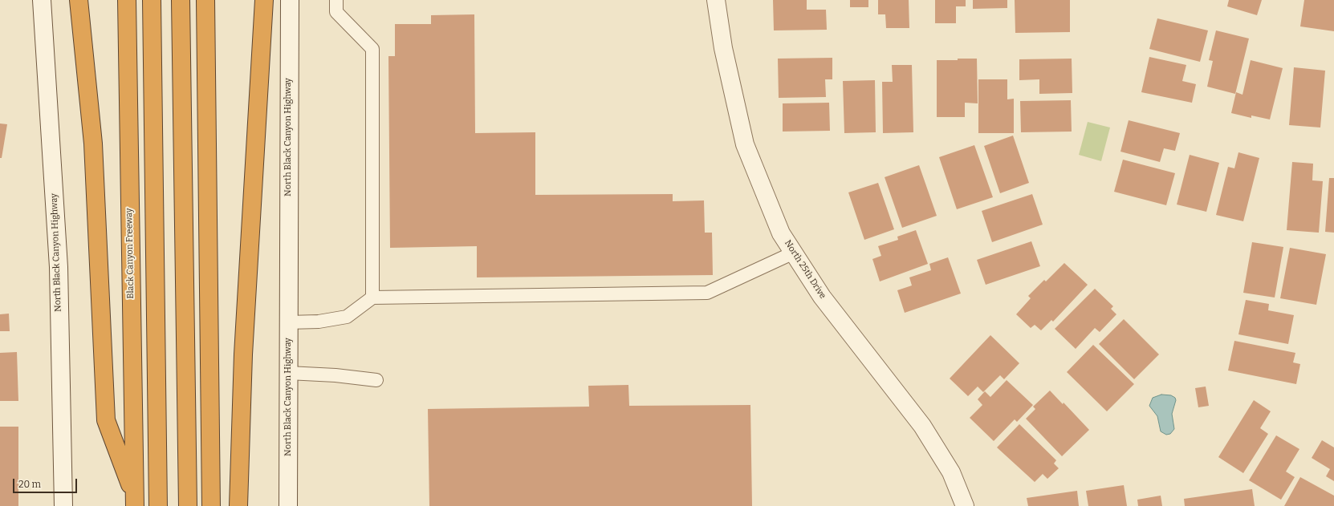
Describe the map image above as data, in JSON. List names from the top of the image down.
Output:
{
  "streets": {
    "highway": ["Black Canyon Freeway"],
    "main road": ["North Black Canyon Highway", "North 25th Drive"]
  },
  "scale_bar": "20 m"
}
